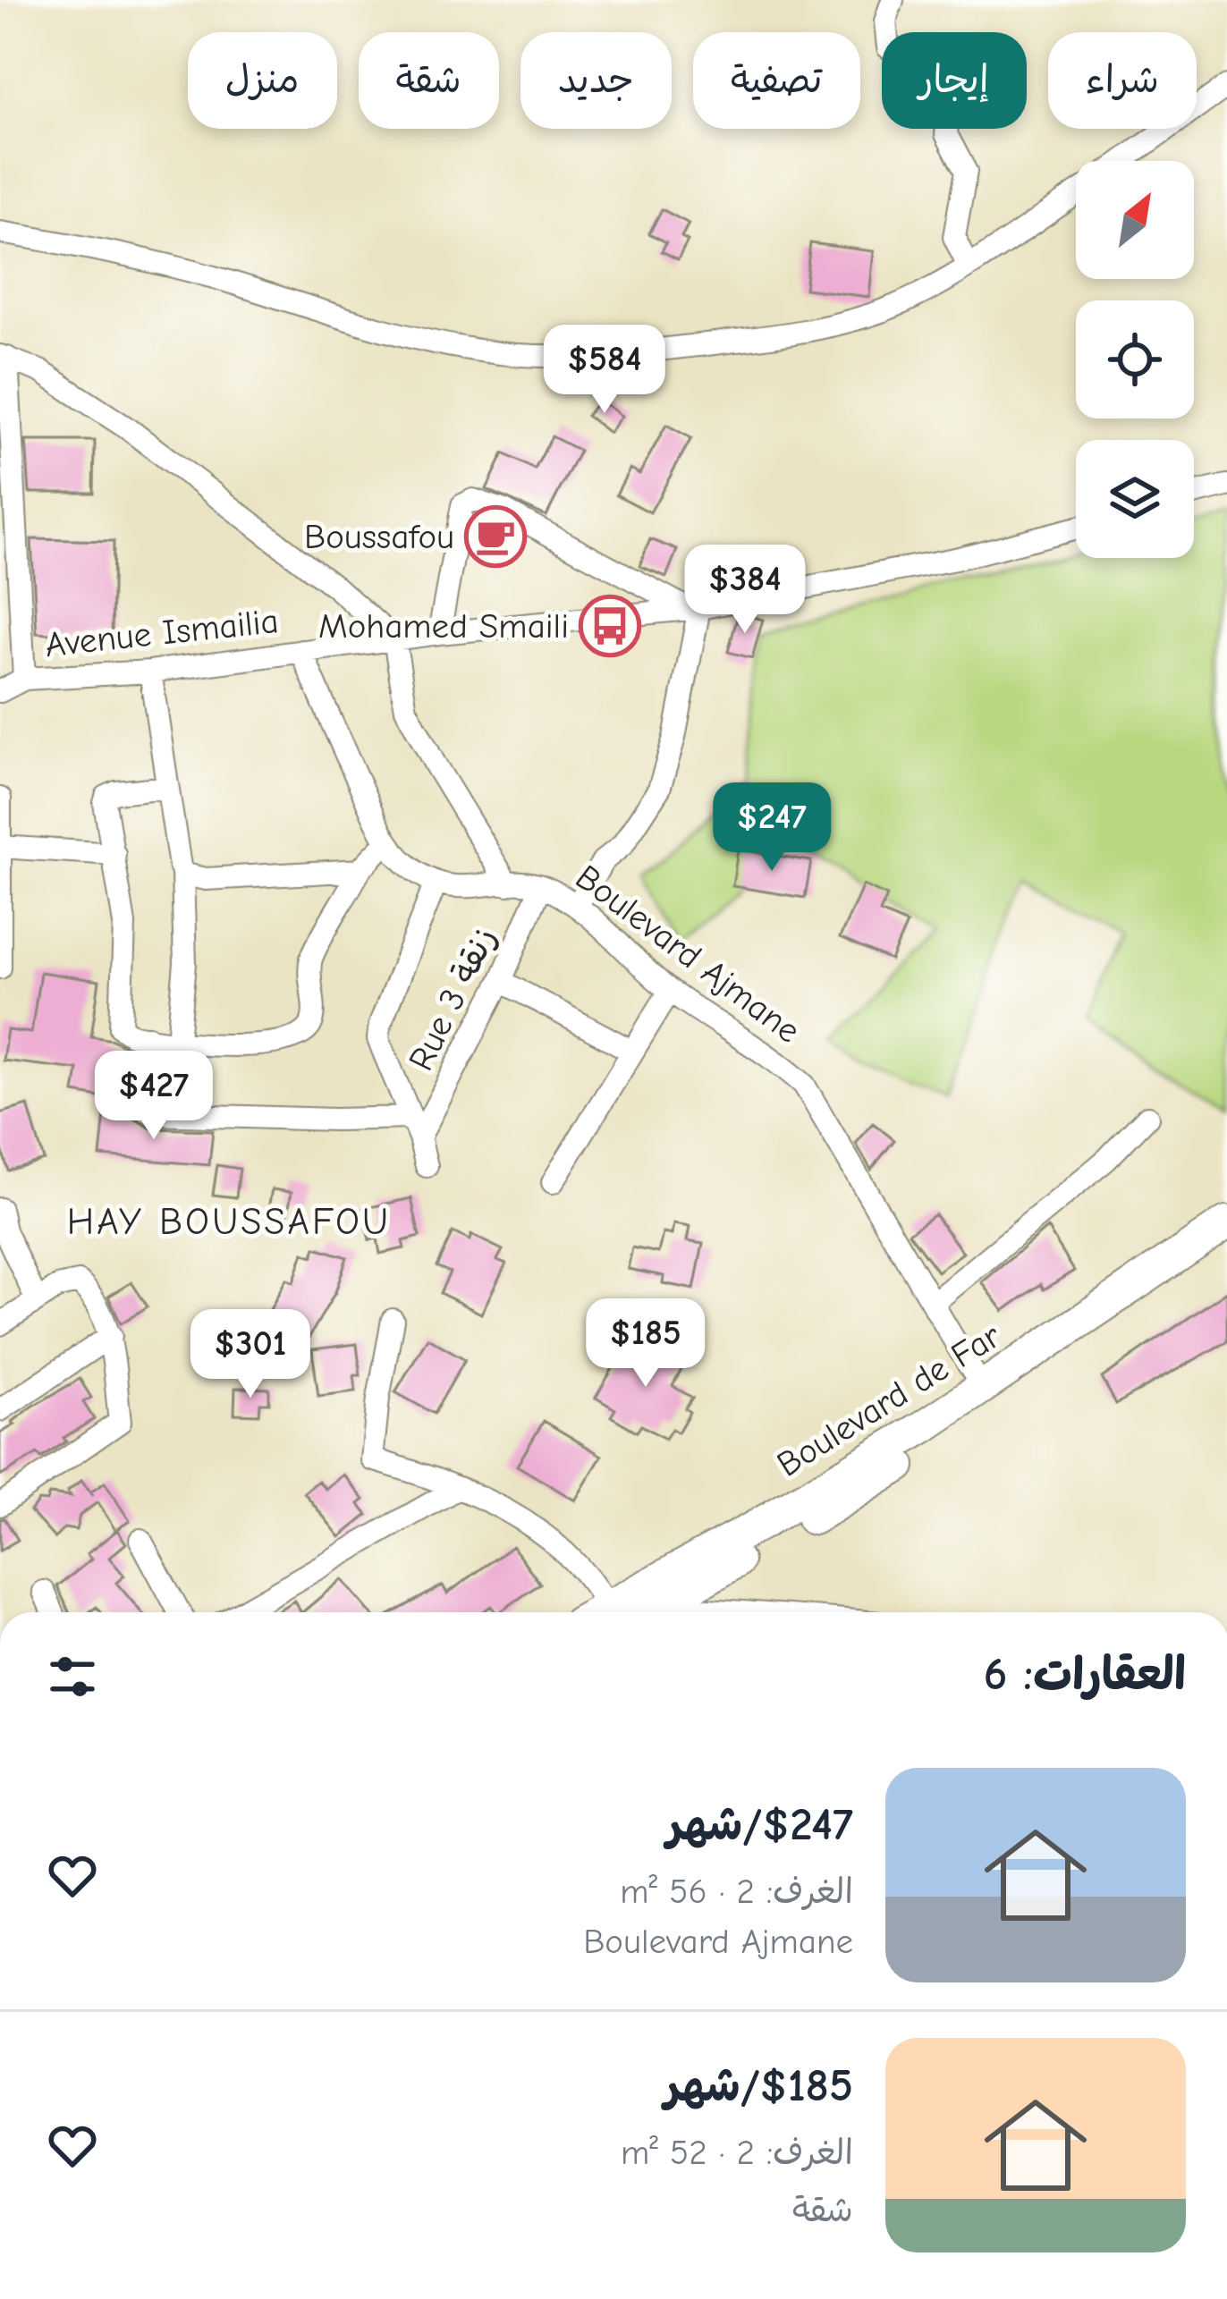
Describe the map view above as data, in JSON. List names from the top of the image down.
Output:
{
  "streets": {
    "highway": ["Boulevard de Far"],
    "street": ["Avenue Ismailia", "Boulevard Ajmane", "Rue 3 زنقة"]
  },
  "crossings": [
    ["Boulevard Ajmane", "Rue 3 زنقة"],
    ["Boulevard Ajmane", "Boulevard de Far"]
  ],
  "districts": ["HAY BOUSSAFOU"],
  "places": {
    "cafe": ["Boussafou"],
    "bus stop": ["Mohamed Smaili"]
  },
  "north": "top right",
  "page": {
    "chip": [
      "شراء",
      "إيجار",
      "تصفية",
      "جديد",
      "شقة",
      "منزل"
    ],
    "price": [
      "$584",
      "$384",
      "$247",
      "$427",
      "$185",
      "$301"
    ],
    "heading": "العقارات: 6",
    "list": [
      {
        "name": "$247/شهر",
        "note": "الغرف: 2 · 56 m² · Boulevard Ajmane"
      },
      {
        "name": "$185/شهر",
        "note": "الغرف: 2 · 52 m² · شقة"
      }
    ]
  }
}
